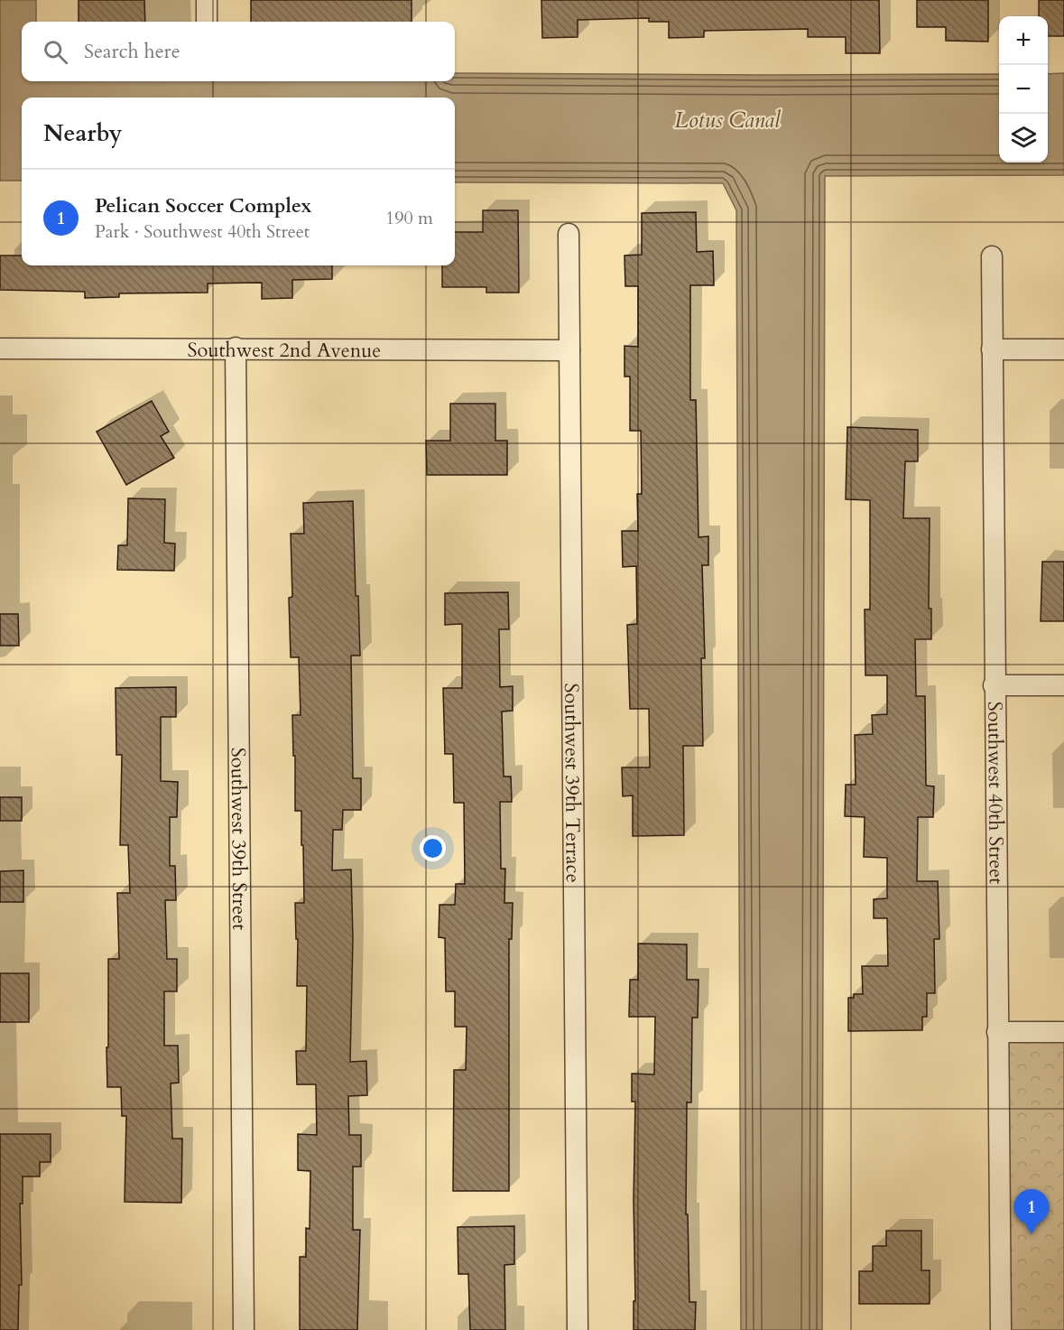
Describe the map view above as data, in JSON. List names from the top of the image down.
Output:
{
  "streets": {
    "street": [
      "Southwest 2nd Avenue",
      "Southwest 39th Terrace",
      "Southwest 40th Street",
      "Southwest 39th Street"
    ]
  },
  "crossings": [
    ["Southwest 2nd Avenue", "Southwest 39th Terrace"],
    ["Southwest 2nd Avenue", "Southwest 39th Street"]
  ],
  "water": ["Lotus Canal"],
  "page": {
    "map_buttons": ["+", "−"],
    "search": "Search here",
    "heading": "Nearby",
    "list": [
      {
        "mark": "1",
        "name": "Pelican Soccer Complex",
        "note": "Park · Southwest 40th Street",
        "value": "190 m"
      }
    ],
    "pins": "1"
  }
}
